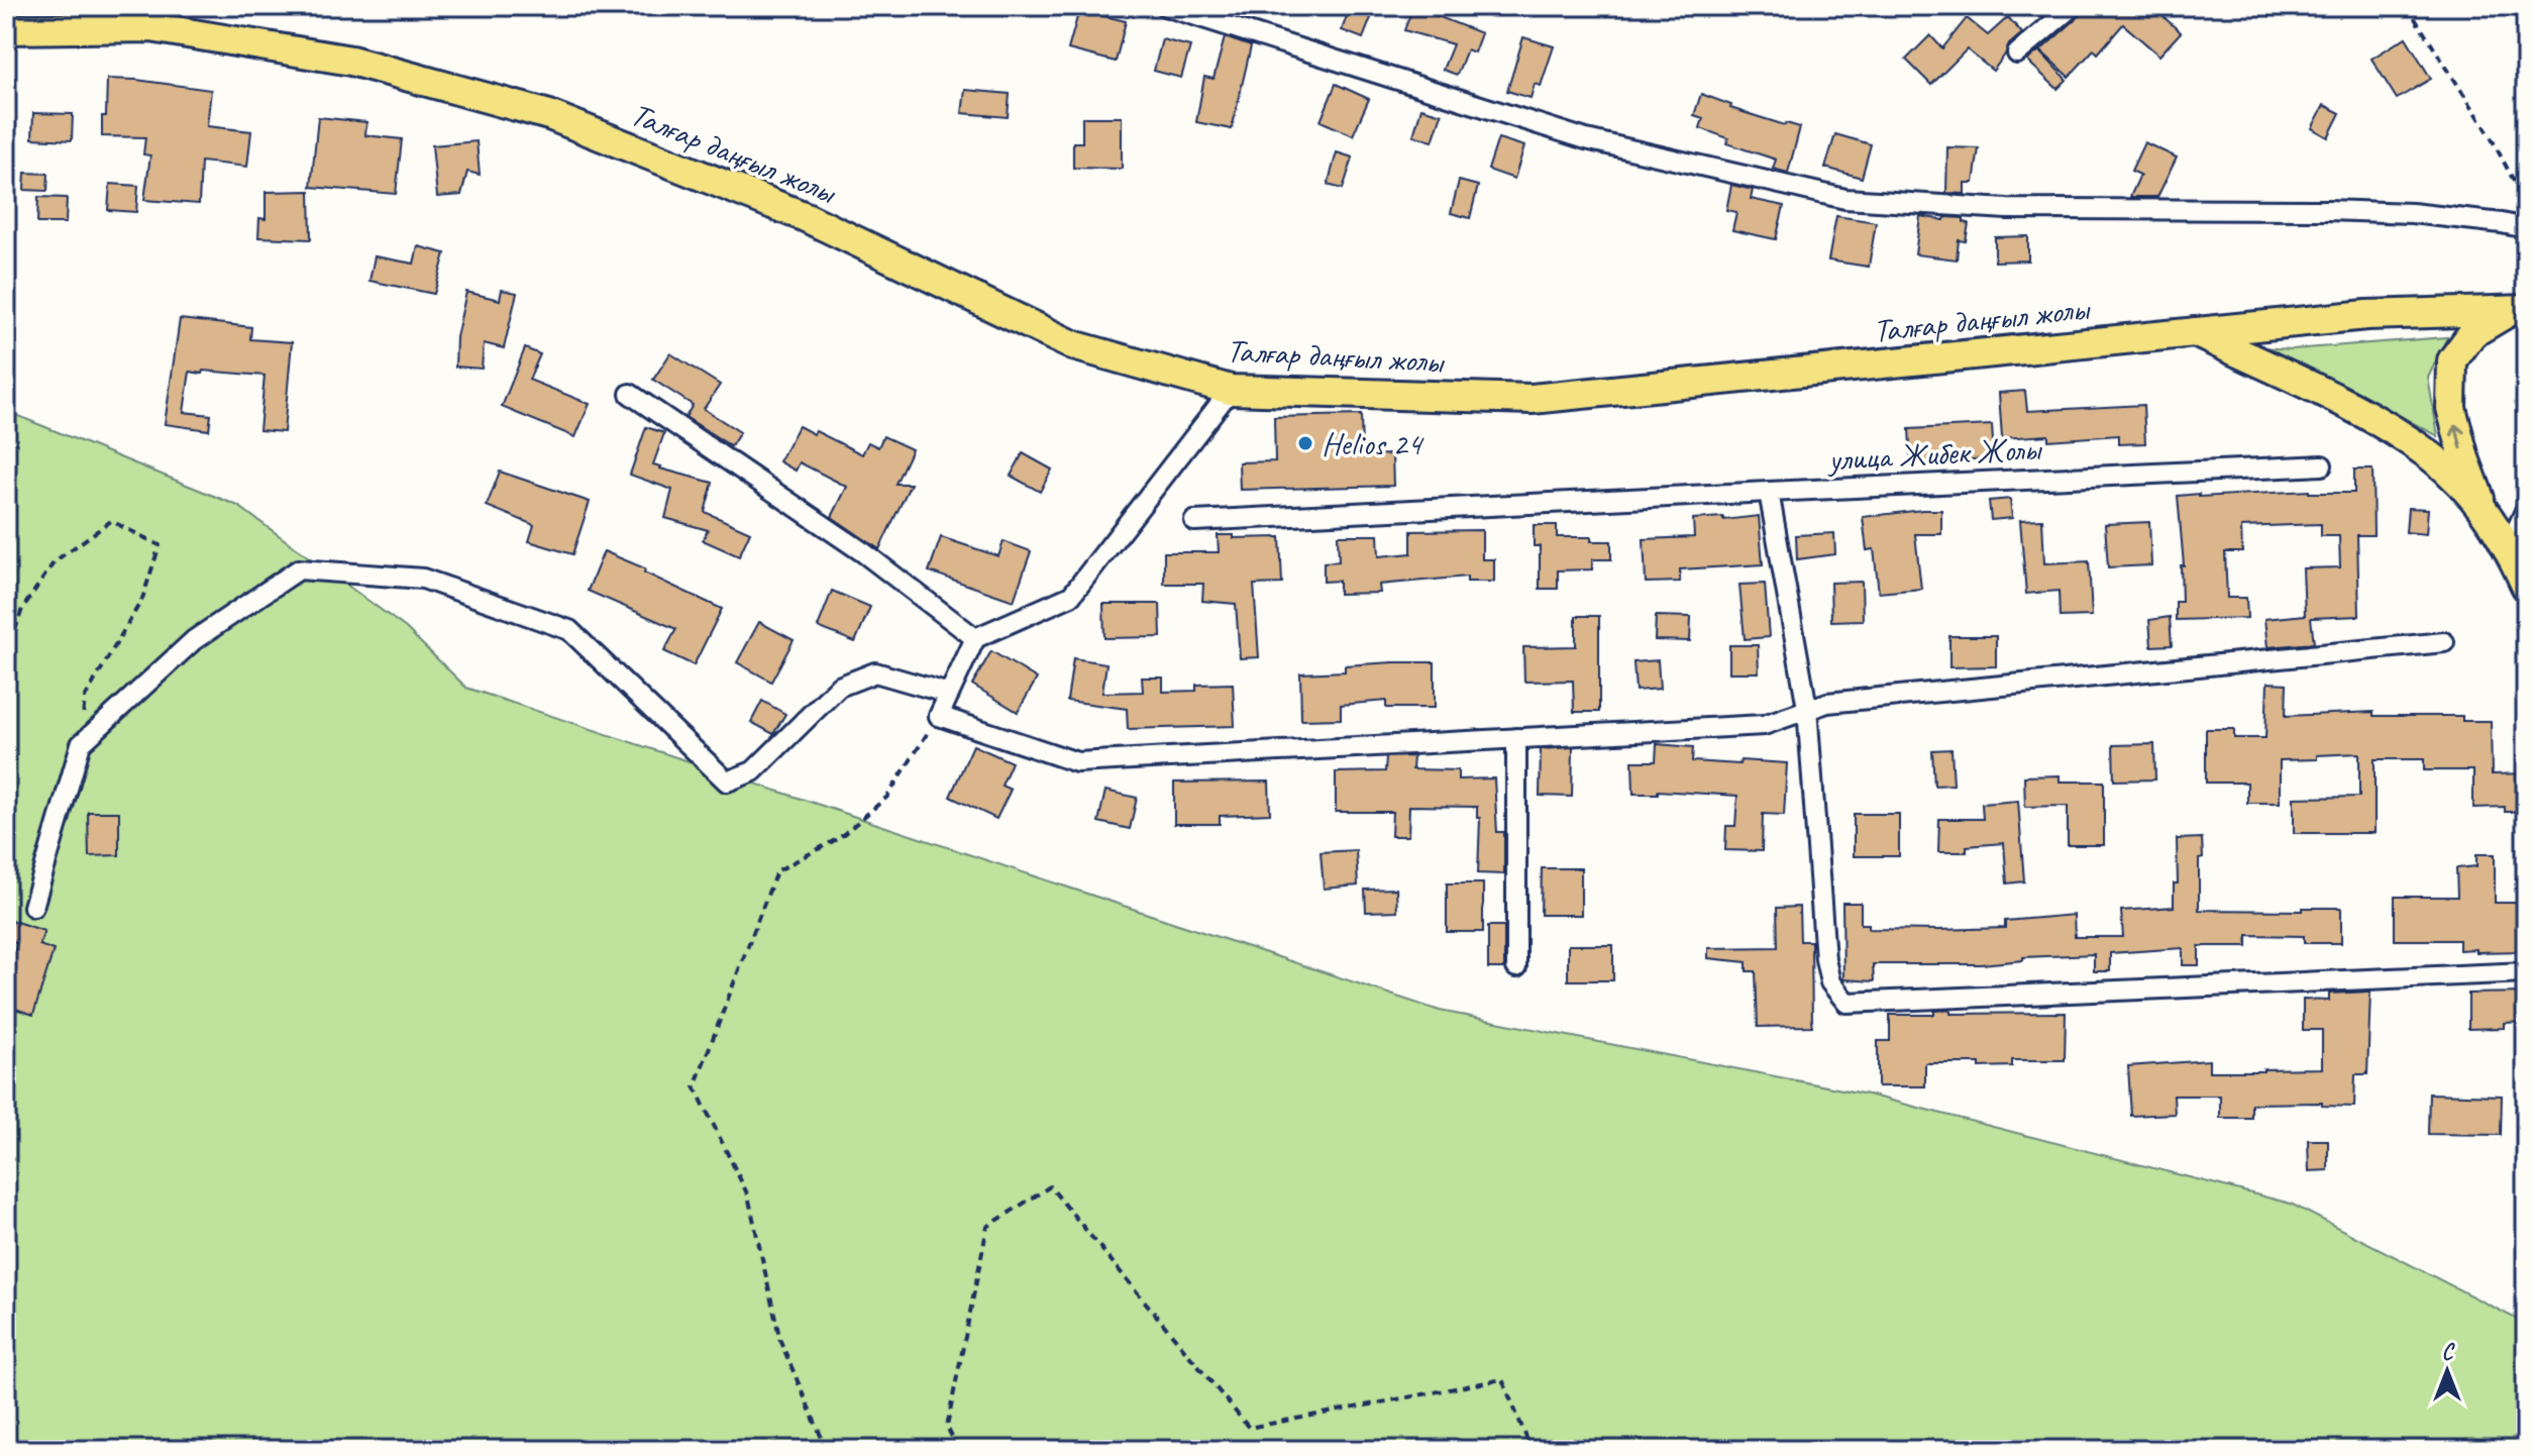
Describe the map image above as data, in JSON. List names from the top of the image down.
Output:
{
  "streets": {
    "main road": ["Талғар даңғыл жолы"],
    "street": ["улица Жибек Жолы"]
  },
  "places": ["Helios 24"],
  "north": "top"
}
